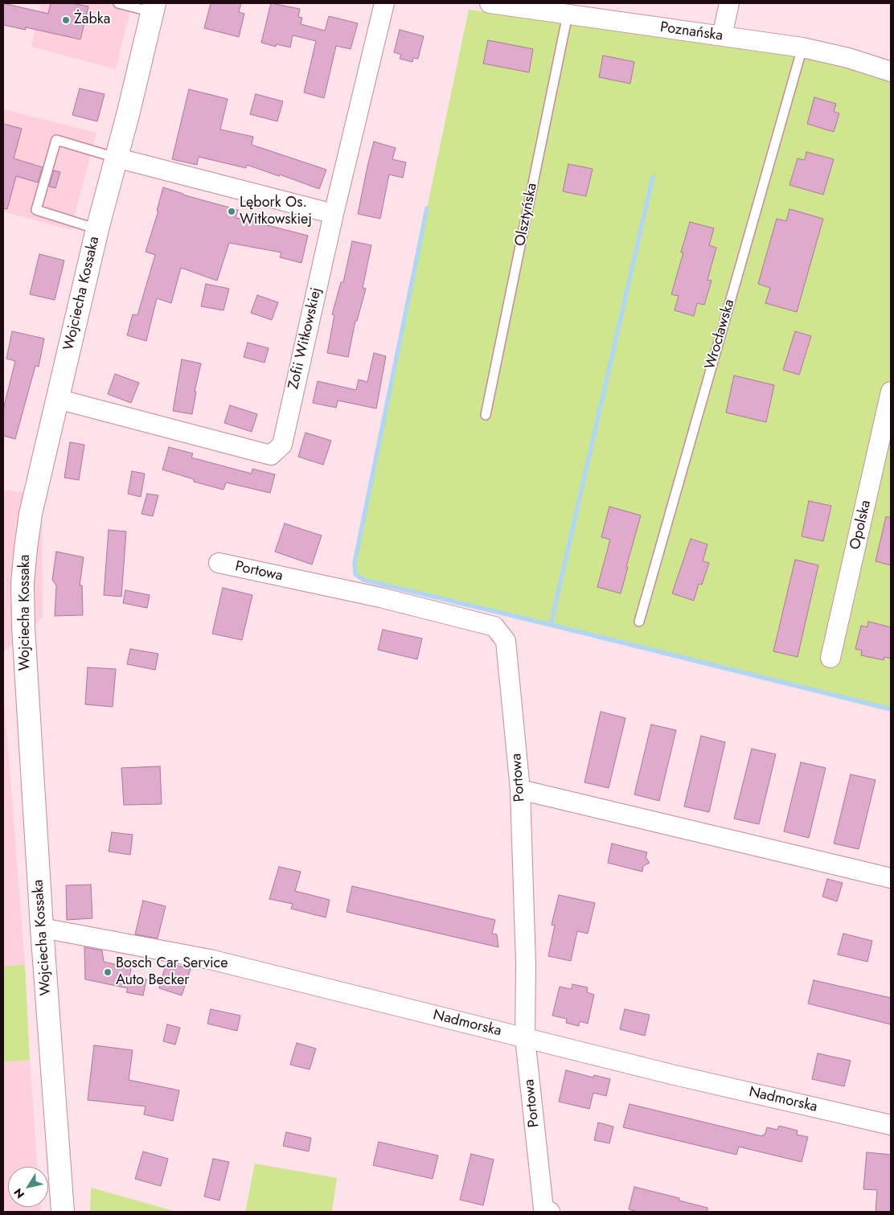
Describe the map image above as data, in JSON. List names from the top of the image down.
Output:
{
  "streets": {
    "main road": ["Wojciecha Kossaka"],
    "street": [
      "Poznańska",
      "Zofii Witkowskiej",
      "Opolska",
      "Portowa",
      "Nadmorska"
    ],
    "lane": ["Olsztyńska", "Wrocławska"]
  },
  "crossings": [
    ["Poznańska", "Olsztyńska"],
    ["Poznańska", "Wrocławska"],
    ["Wojciecha Kossaka", "Zofii Witkowskiej"],
    ["Wojciecha Kossaka", "Nadmorska"],
    ["Portowa", "Nadmorska"]
  ],
  "places": ["Żabka", "Lębork Os. Witkowskiej", "Bosch Car Service Auto Becker"],
  "north": "bottom left"
}
